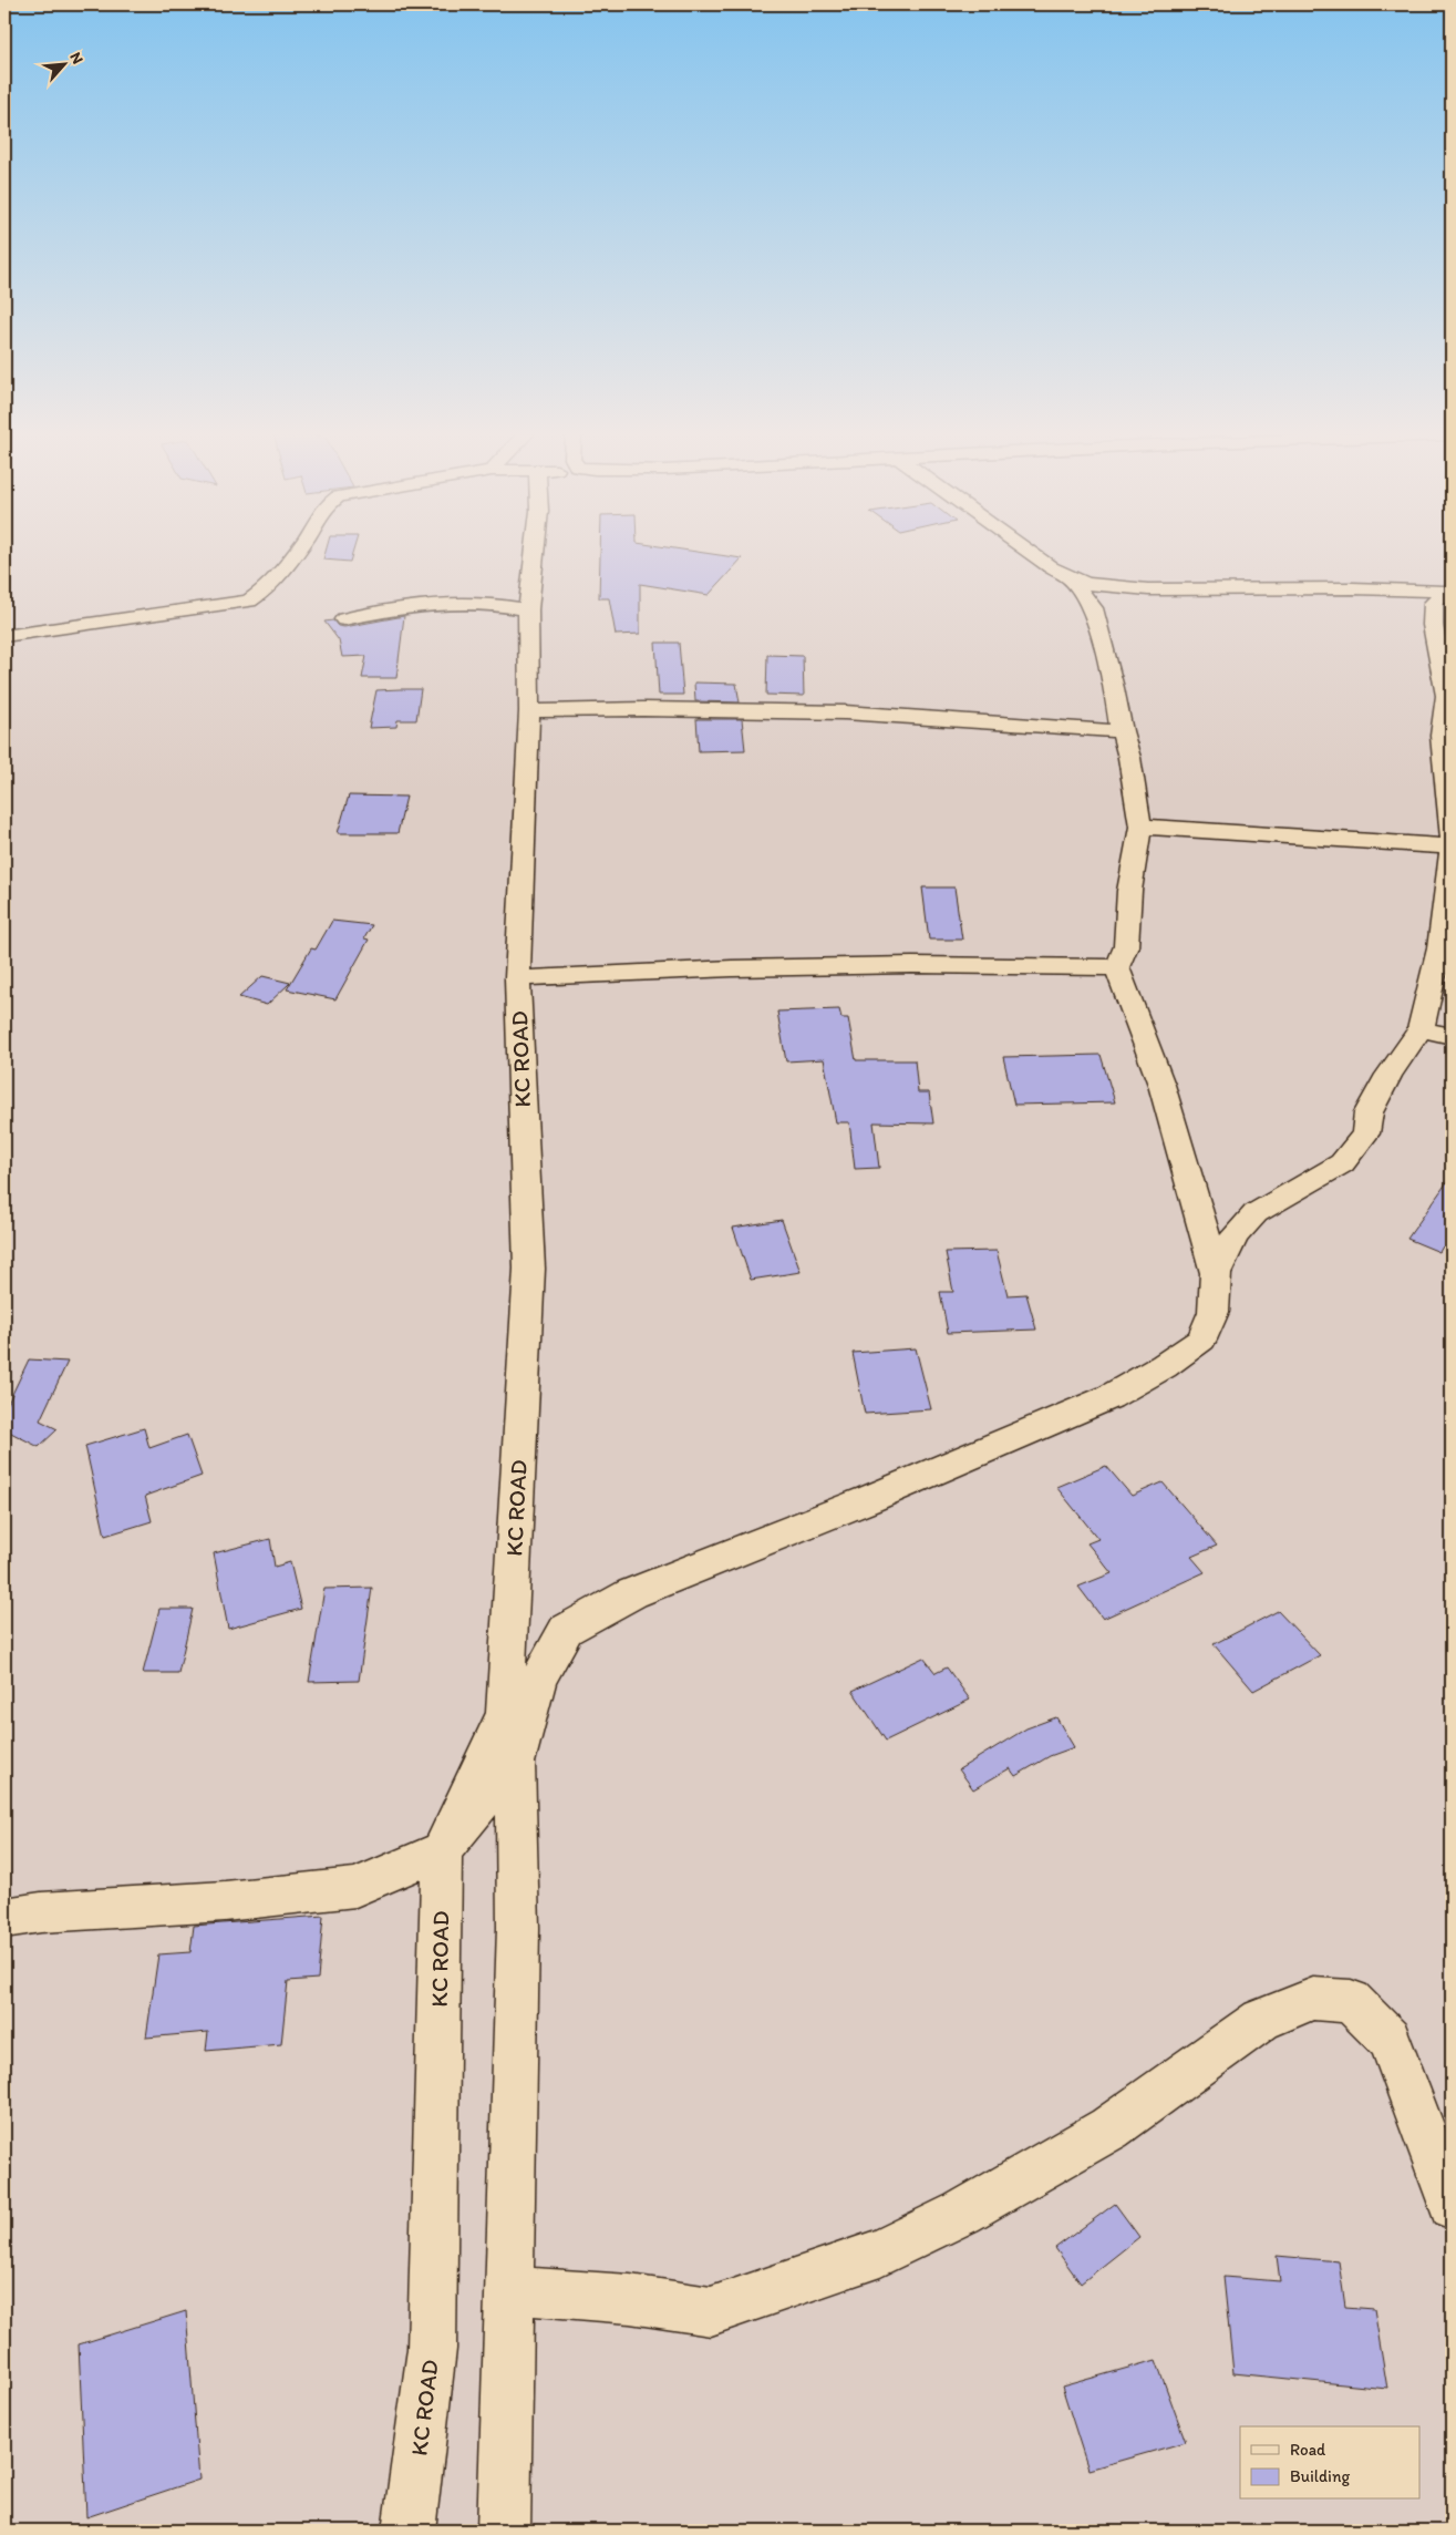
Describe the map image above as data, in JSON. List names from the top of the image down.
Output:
{
  "streets": {
    "street": ["KC ROAD"]
  },
  "legend": ["Road", "Building"],
  "north": "top right"
}
